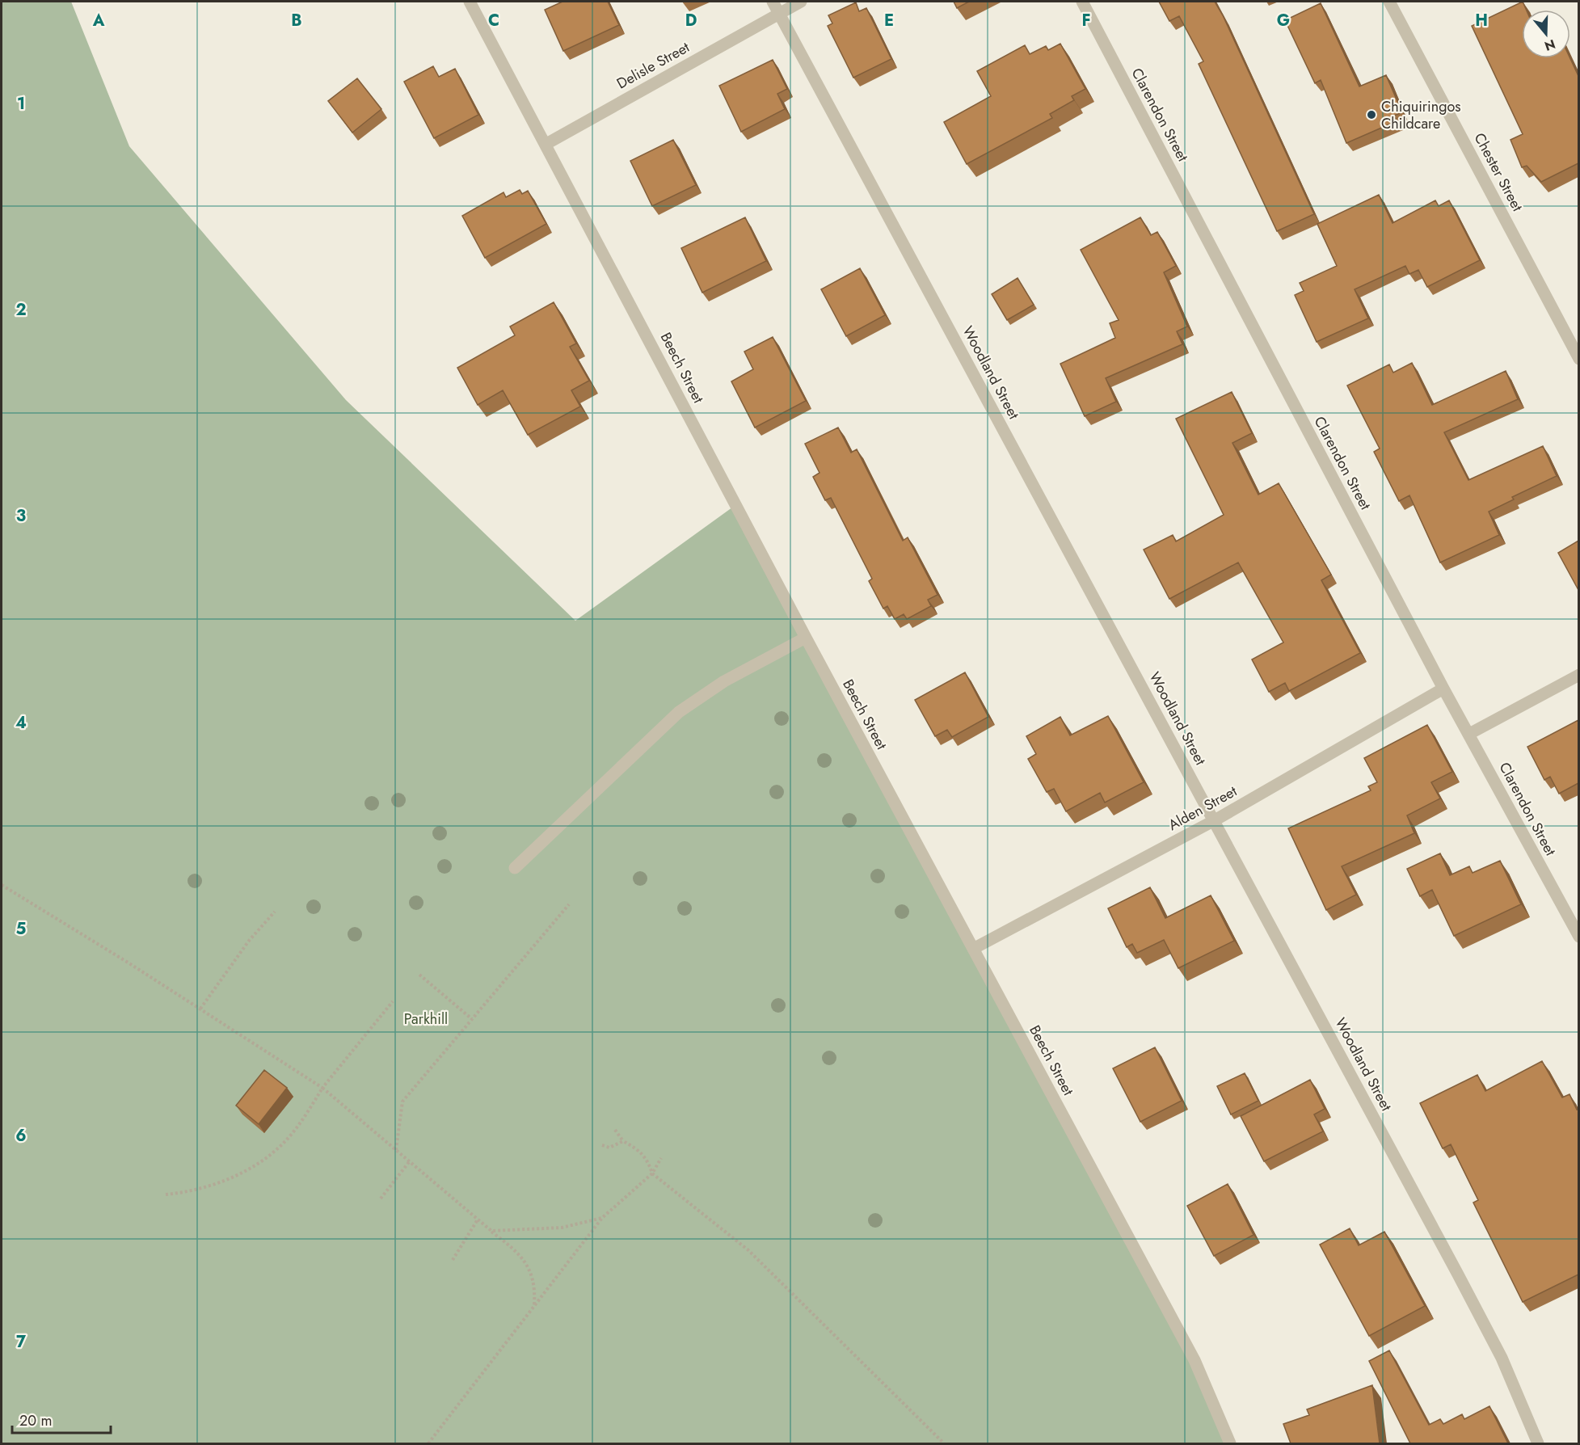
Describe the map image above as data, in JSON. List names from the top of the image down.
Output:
{
  "streets": {
    "street": [
      "Delisle Street",
      "Clarendon Street",
      "Chester Street",
      "Beech Street",
      "Woodland Street",
      "Alden Street"
    ]
  },
  "crossings": [
    ["Delisle Street", "Beech Street"],
    ["Delisle Street", "Woodland Street"],
    ["Clarendon Street", "Alden Street"],
    ["Beech Street", "Alden Street"],
    ["Woodland Street", "Alden Street"]
  ],
  "parks": ["Parkhill"],
  "places": ["Chiquiringos Childcare"],
  "scale_bar": "20 m",
  "north": "bottom",
  "grid": {
    "columns": [
      "A",
      "B",
      "C",
      "D",
      "E",
      "F",
      "G",
      "H"
    ],
    "rows": [
      "1",
      "2",
      "3",
      "4",
      "5",
      "6",
      "7"
    ]
  }
}
